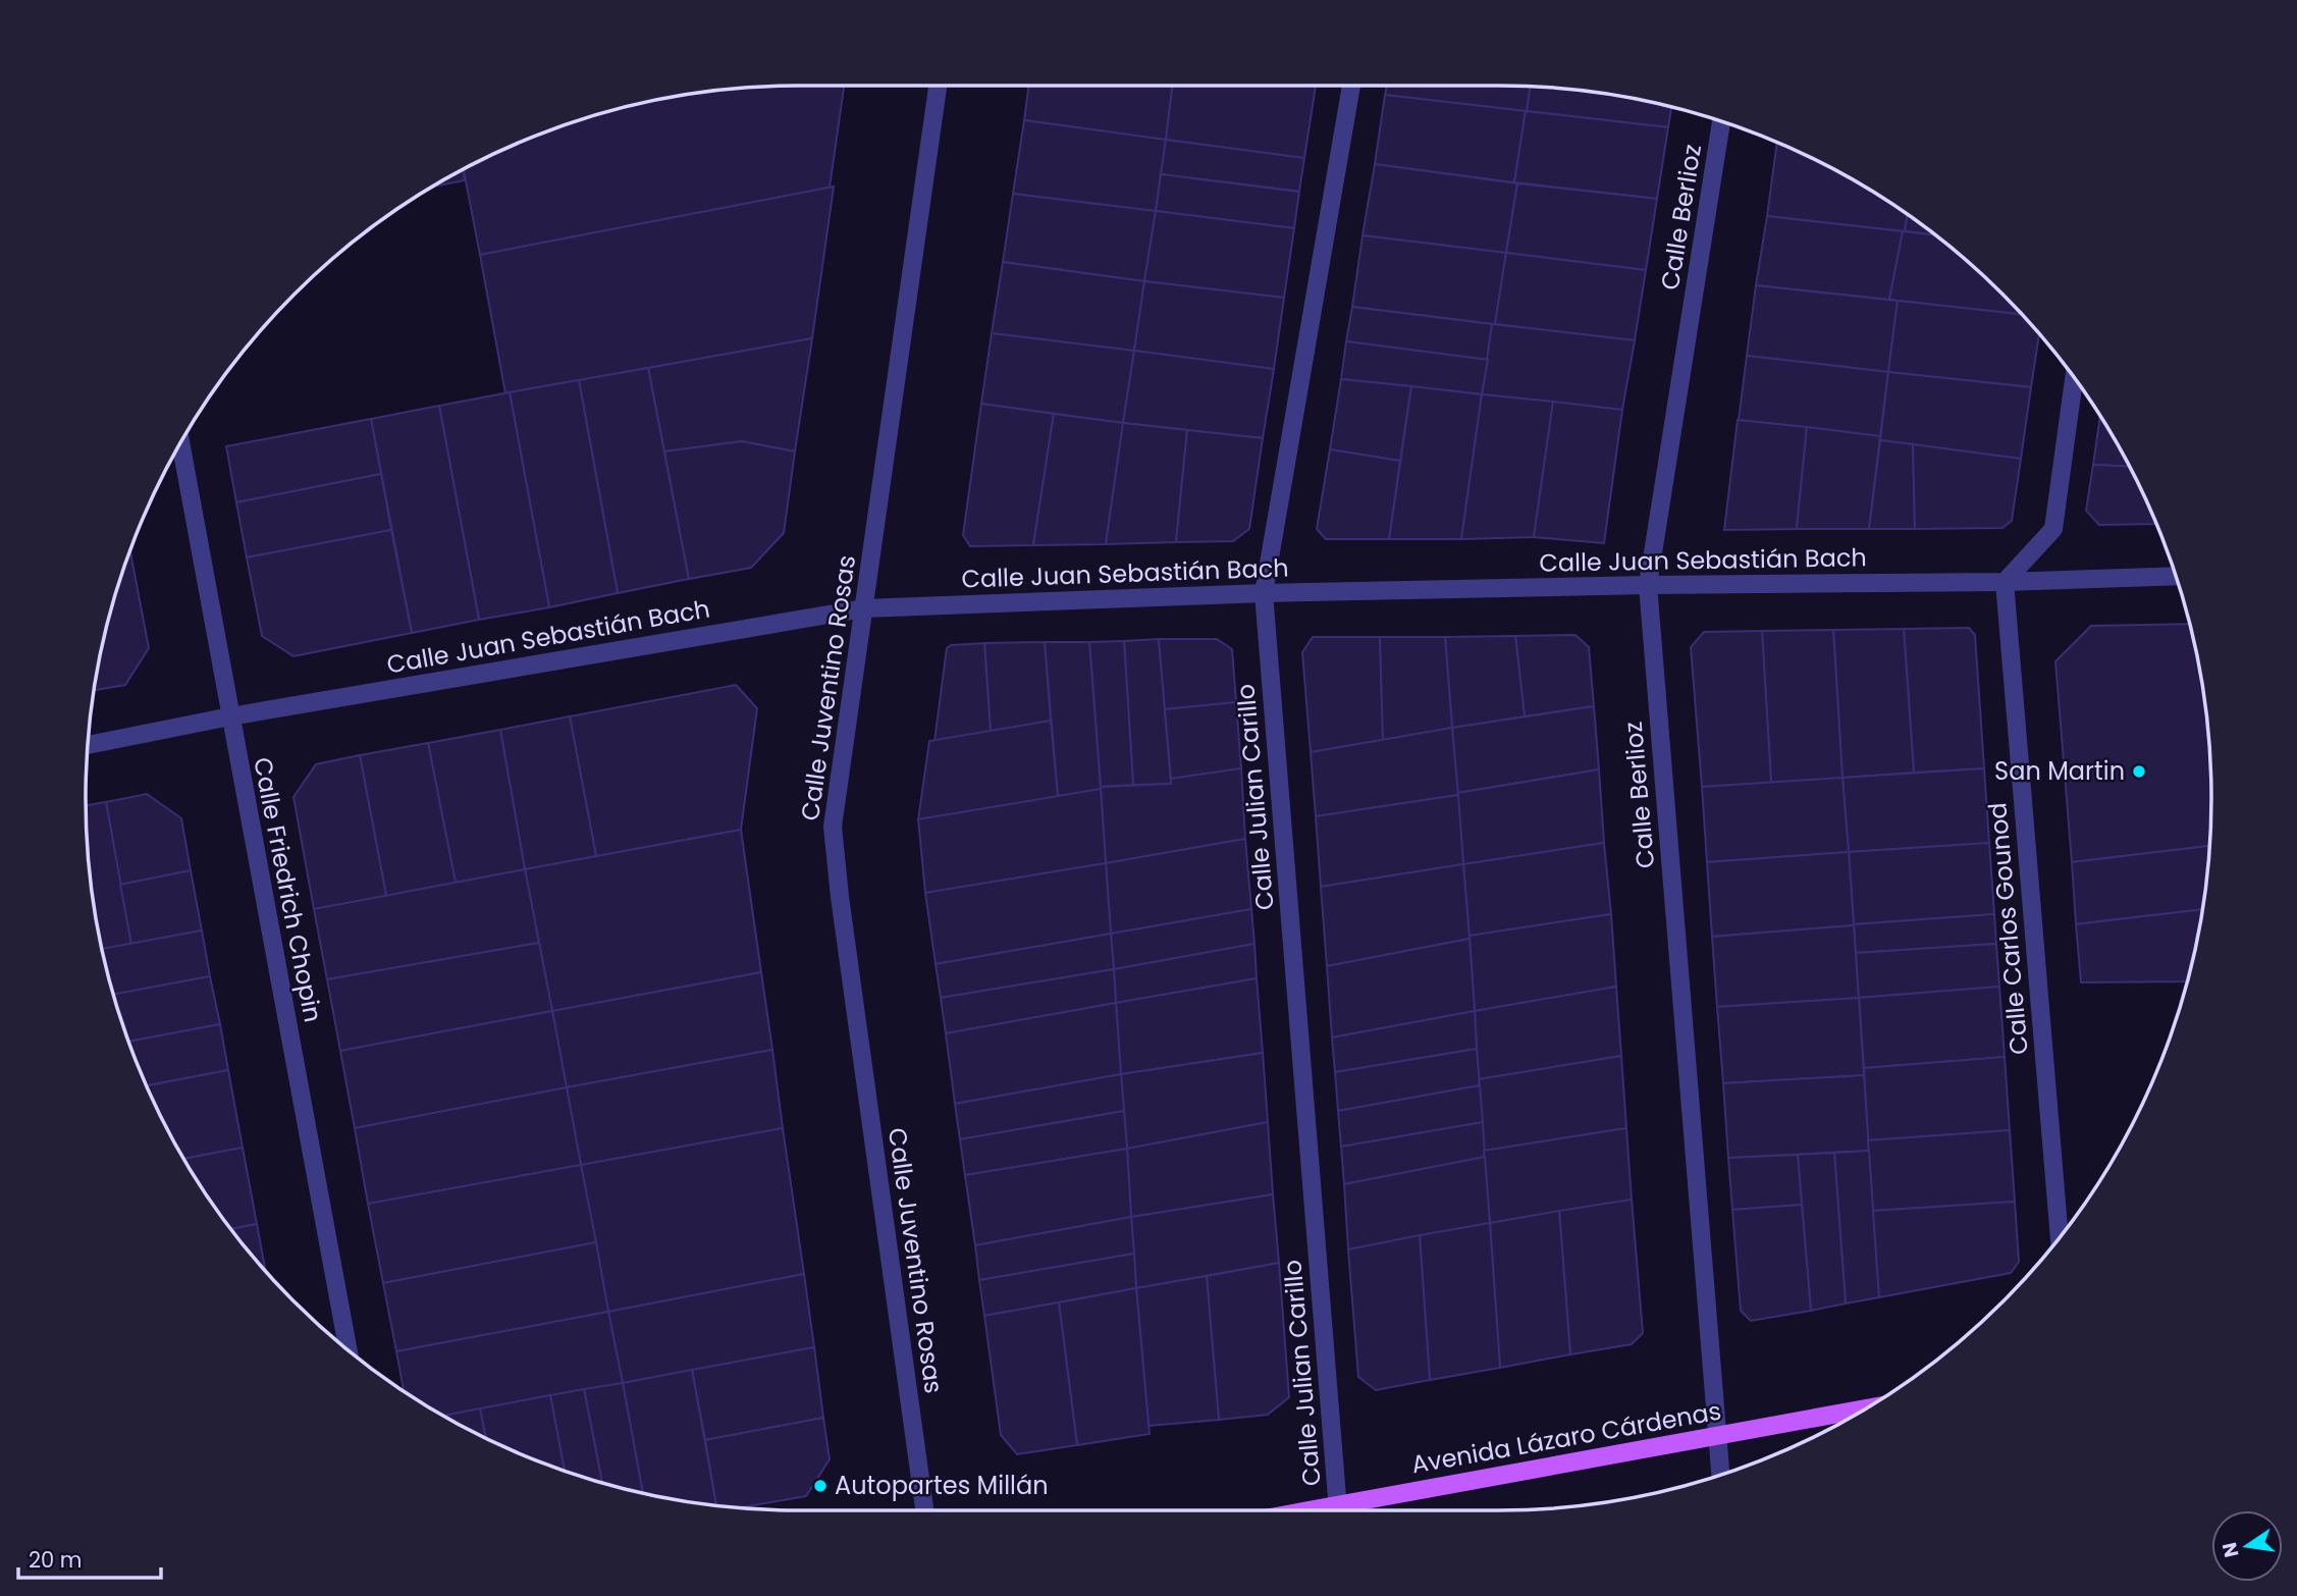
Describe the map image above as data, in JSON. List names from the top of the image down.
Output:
{
  "streets": {
    "main road": ["Avenida Lázaro Cárdenas"],
    "street": [
      "Calle Berlioz",
      "Calle Juan Sebastián Bach",
      "Calle Juventino Rosas",
      "Calle Julian Carillo",
      "Calle Friedrich Chopin",
      "Calle Carlos Gounod"
    ]
  },
  "crossings": [
    ["Calle Berlioz", "Calle Juan Sebastián Bach"],
    ["Calle Berlioz", "Avenida Lázaro Cárdenas"],
    ["Calle Juan Sebastián Bach", "Calle Juventino Rosas"],
    ["Calle Juan Sebastián Bach", "Calle Julian Carillo"],
    ["Calle Juan Sebastián Bach", "Calle Friedrich Chopin"],
    ["Calle Juan Sebastián Bach", "Calle Carlos Gounod"]
  ],
  "places": ["San Martin", "Autopartes Millán"],
  "scale_bar": "20 m",
  "north": "left"
}
